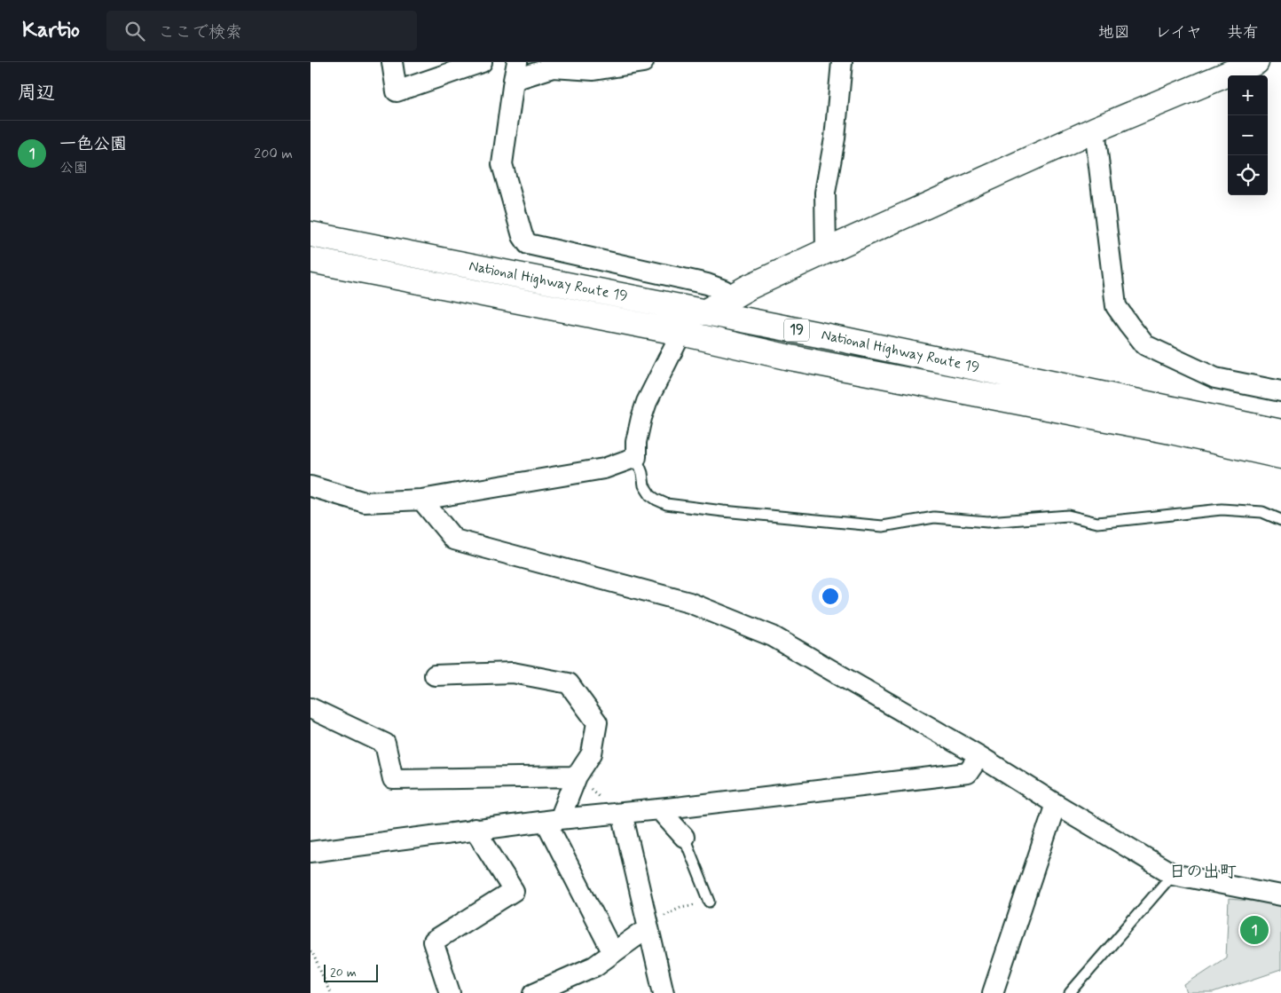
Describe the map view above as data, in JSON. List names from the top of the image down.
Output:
{
  "streets": {
    "main road": ["National Highway Route 19", "19"]
  },
  "districts": ["日の出町"],
  "scale_bar": "20 m",
  "page": {
    "header": "Kartio",
    "search": "ここで検索",
    "nav": ["地図", "レイヤ", "共有"],
    "heading": "周辺",
    "map_buttons": ["+", "−"],
    "list": [
      {
        "mark": "1",
        "name": "一色公園",
        "note": "公園",
        "value": "200 m"
      }
    ],
    "pins": "1",
    "scale": "20 m"
  }
}
